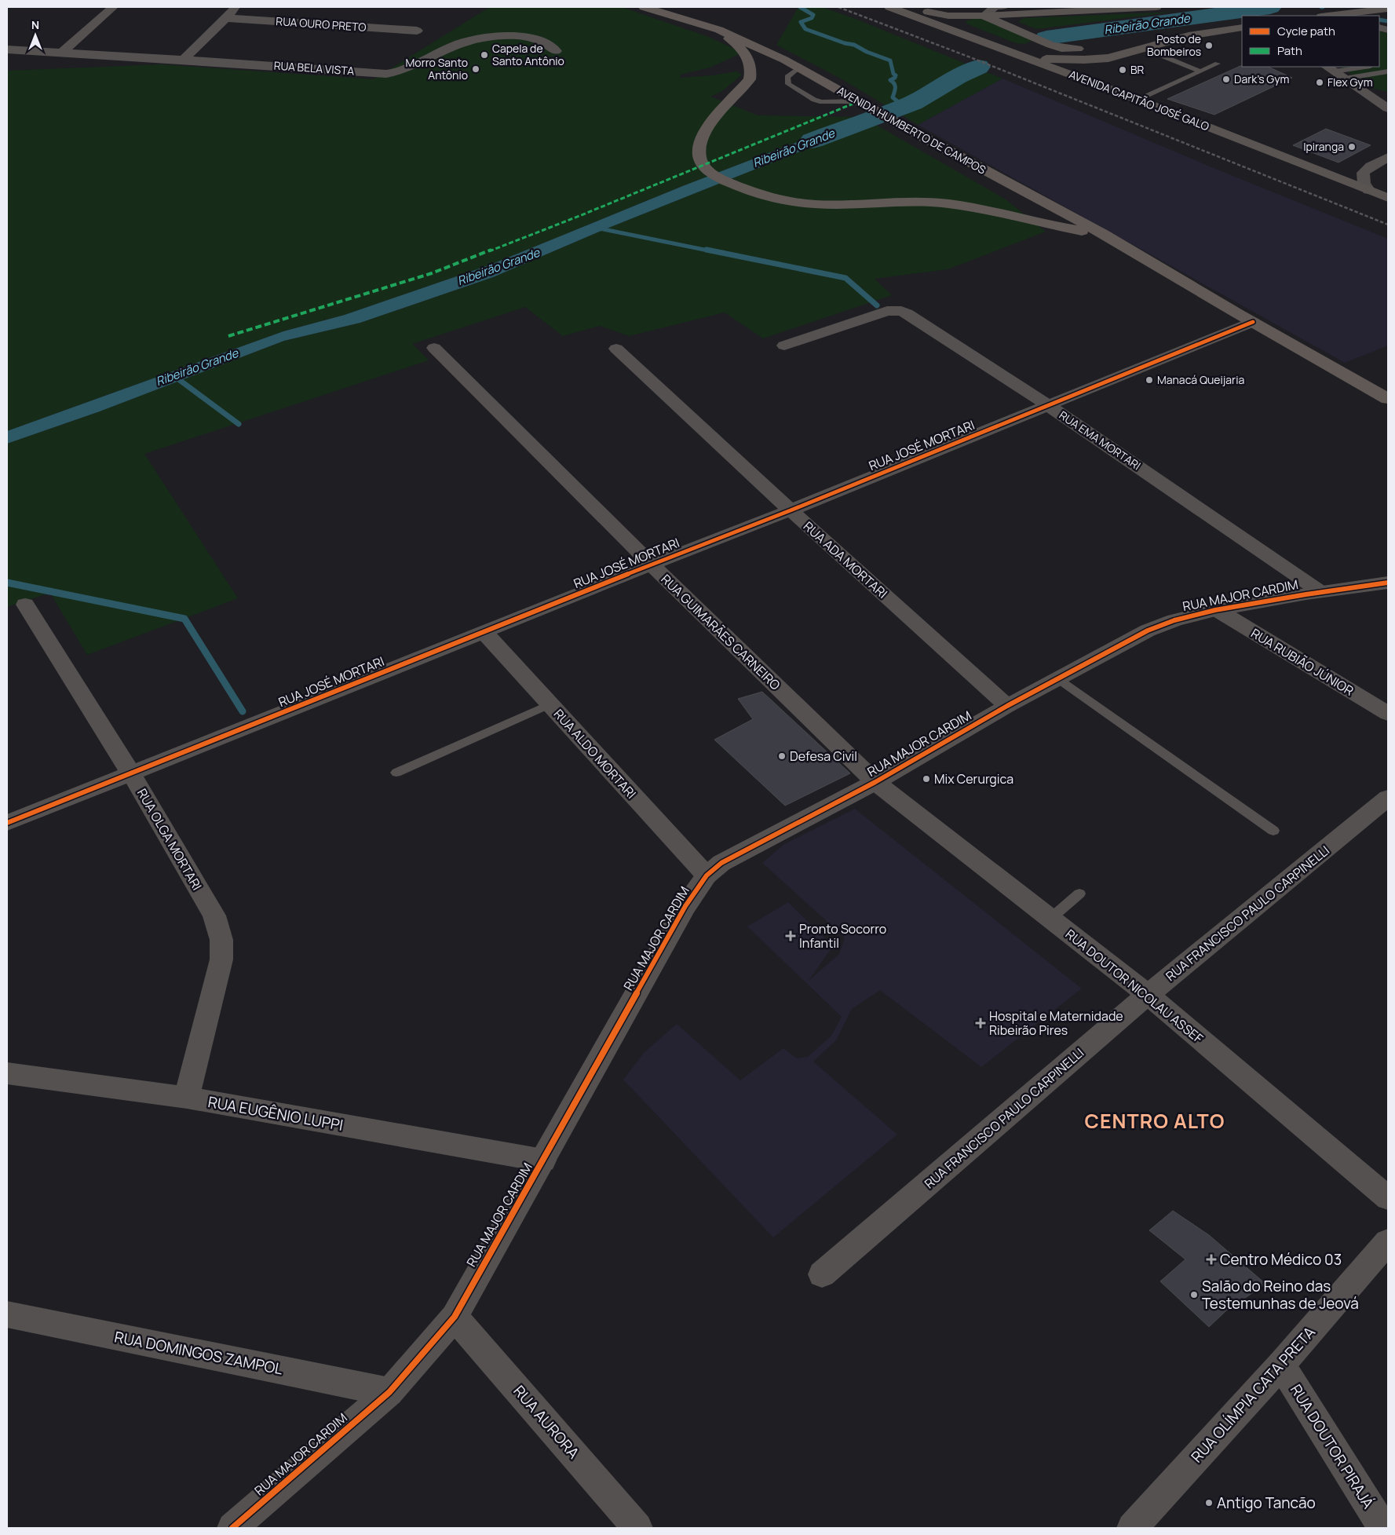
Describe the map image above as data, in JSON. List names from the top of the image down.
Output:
{
  "streets": {
    "highway": ["AVENIDA HUMBERTO DE CAMPOS"],
    "main road": ["AVENIDA CAPITÃO JOSÉ GALO"],
    "street": [
      "RUA OURO PRETO",
      "RUA BELA VISTA",
      "RUA EMA MORTARI",
      "RUA JOSÉ MORTARI",
      "RUA ADA MORTARI",
      "RUA MAJOR CARDIM",
      "RUA GUIMARÃES CARNEIRO",
      "RUA RUBIÃO JÚNIOR",
      "RUA ALDO MORTARI",
      "RUA OLGA MORTARI",
      "RUA FRANCISCO PAULO CARPINELLI",
      "RUA DOUTOR NICOLAU ASSEF",
      "RUA EUGÊNIO LUPPI",
      "RUA DOMINGOS ZAMPOL",
      "RUA OLÍMPIA CATA PRETA",
      "RUA AURORA",
      "RUA DOUTOR PIRAJÁ"
    ]
  },
  "crossings": [
    ["AVENIDA HUMBERTO DE CAMPOS", "RUA JOSÉ MORTARI"],
    ["RUA EMA MORTARI", "RUA JOSÉ MORTARI"],
    ["RUA EMA MORTARI", "RUA MAJOR CARDIM"],
    ["RUA JOSÉ MORTARI", "RUA ADA MORTARI"],
    ["RUA JOSÉ MORTARI", "RUA GUIMARÃES CARNEIRO"],
    ["RUA JOSÉ MORTARI", "RUA ALDO MORTARI"],
    ["RUA JOSÉ MORTARI", "RUA OLGA MORTARI"],
    ["RUA ADA MORTARI", "RUA MAJOR CARDIM"],
    ["RUA MAJOR CARDIM", "RUA GUIMARÃES CARNEIRO"],
    ["RUA MAJOR CARDIM", "RUA RUBIÃO JÚNIOR"],
    ["RUA MAJOR CARDIM", "RUA ALDO MORTARI"],
    ["RUA MAJOR CARDIM", "RUA DOUTOR NICOLAU ASSEF"],
    ["RUA MAJOR CARDIM", "RUA EUGÊNIO LUPPI"],
    ["RUA MAJOR CARDIM", "RUA DOMINGOS ZAMPOL"],
    ["RUA MAJOR CARDIM", "RUA AURORA"],
    ["RUA GUIMARÃES CARNEIRO", "RUA DOUTOR NICOLAU ASSEF"],
    ["RUA OLGA MORTARI", "RUA EUGÊNIO LUPPI"],
    ["RUA FRANCISCO PAULO CARPINELLI", "RUA DOUTOR NICOLAU ASSEF"],
    ["RUA OLÍMPIA CATA PRETA", "RUA DOUTOR PIRAJÁ"]
  ],
  "districts": ["CENTRO ALTO"],
  "water": ["Ribeirão Grande"],
  "places": {
    "other": [
      "Posto de Bombeiros",
      "Capela de Santo Antônio",
      "Morro Santo Antônio",
      "BR",
      "Dark’s Gym",
      "Flex Gym",
      "Ipiranga",
      "Manacá Queijaria",
      "Defesa Civil",
      "Mix Cerurgica",
      "Salão do Reino das Testemunhas de Jeová",
      "Antigo Tancão"
    ],
    "health": ["Pronto Socorro Infantil", "Hospital e Maternidade Ribeirão Pires", "Centro Médico 03"]
  },
  "legend": ["Cycle path", "Path"],
  "north": "top"
}
